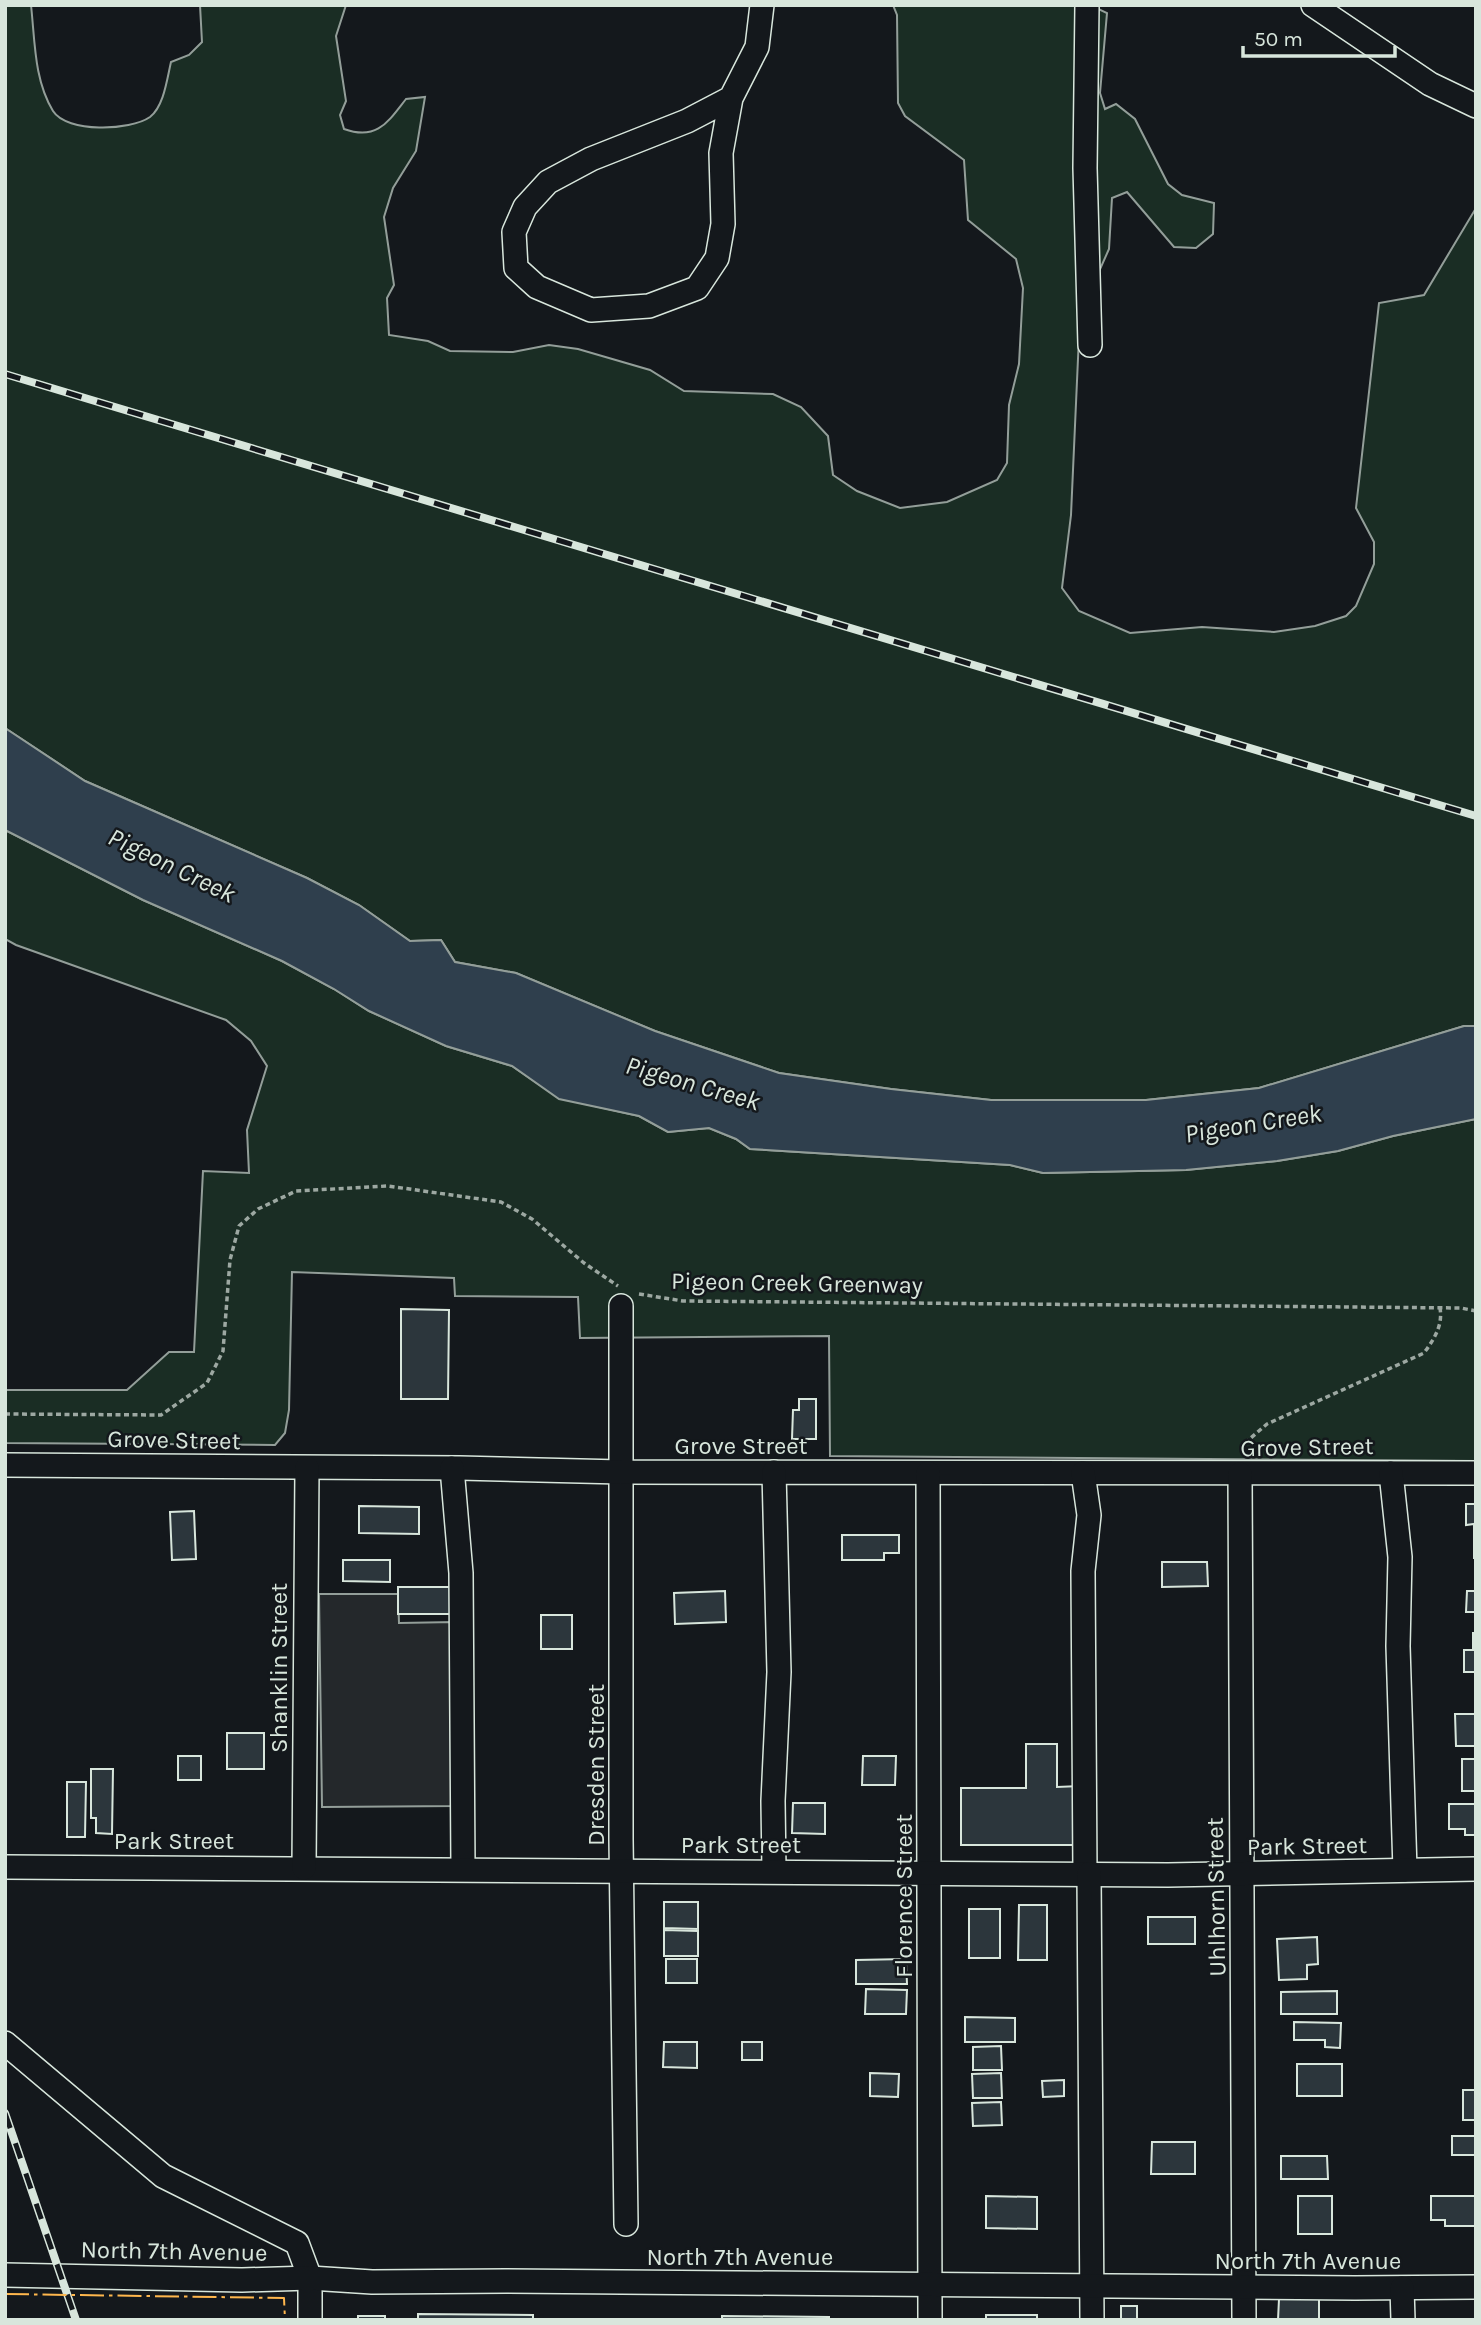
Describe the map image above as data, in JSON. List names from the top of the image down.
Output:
{
  "streets": {
    "street": [
      "Grove Street",
      "Shanklin Street",
      "Dresden Street",
      "Park Street",
      "Florence Street",
      "Uhlhorn Street",
      "North 7th Avenue"
    ],
    "path": ["Pigeon Creek Greenway"]
  },
  "crossings": [
    ["Pigeon Creek Greenway", "Dresden Street"],
    ["Grove Street", "Shanklin Street"],
    ["Grove Street", "Dresden Street"],
    ["Grove Street", "Florence Street"],
    ["Grove Street", "Uhlhorn Street"],
    ["Shanklin Street", "Park Street"],
    ["Dresden Street", "Park Street"],
    ["Park Street", "Florence Street"],
    ["Park Street", "Uhlhorn Street"],
    ["Florence Street", "North 7th Avenue"],
    ["Uhlhorn Street", "North 7th Avenue"]
  ],
  "water": ["Pigeon Creek"],
  "scale_bar": "50 m"
}
